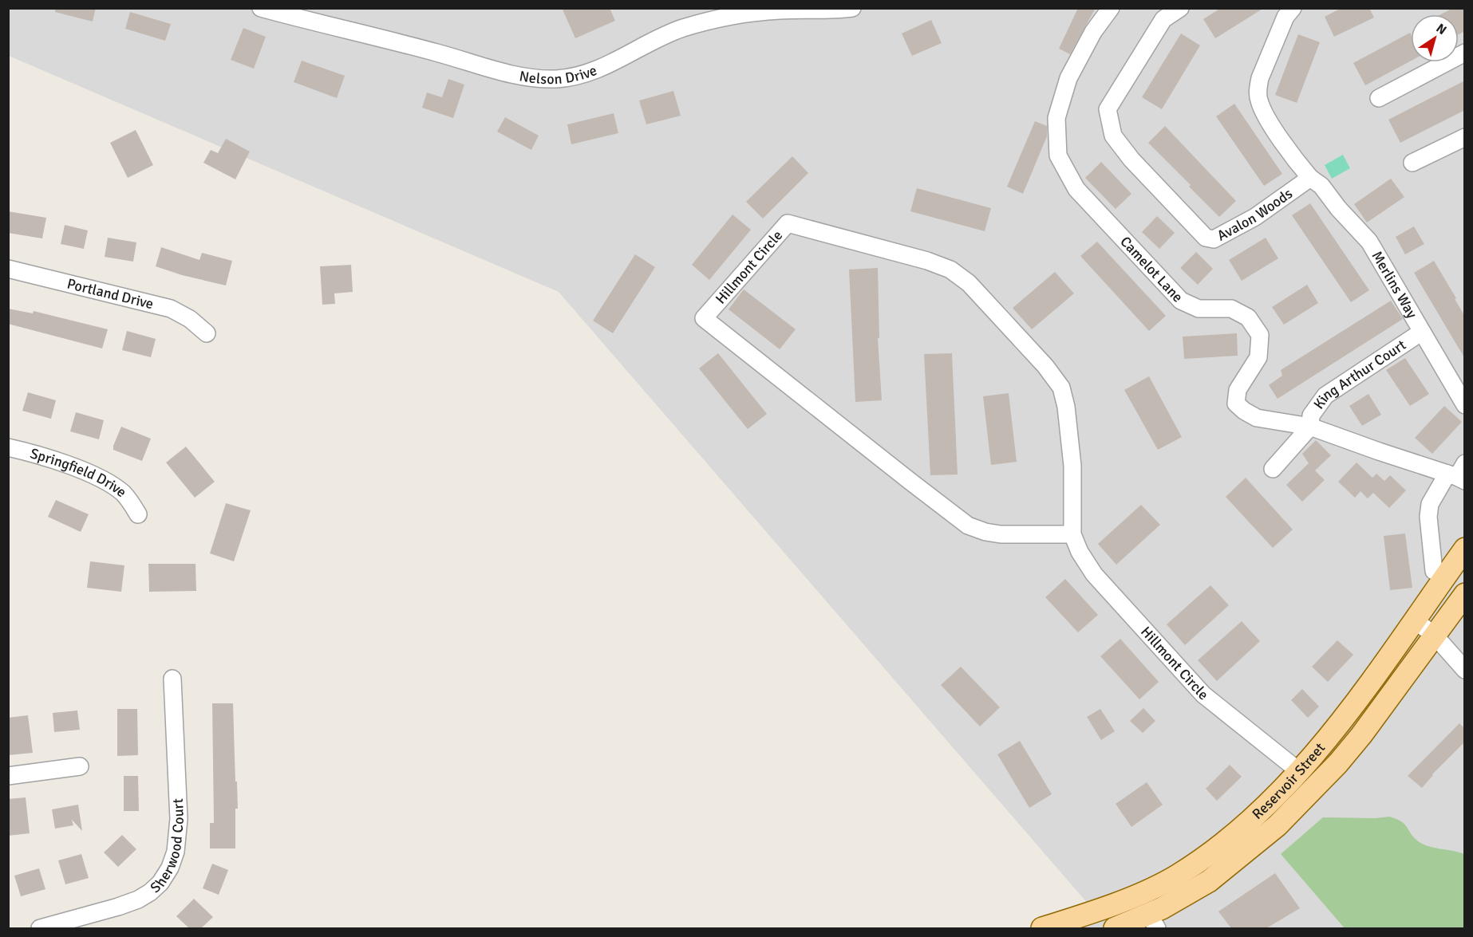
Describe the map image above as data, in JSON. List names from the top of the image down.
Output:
{
  "streets": {
    "main road": ["Reservoir Street"],
    "street": [
      "Nelson Drive",
      "Avalon Woods",
      "Hillmont Circle",
      "Camelot Lane",
      "Merlins Way",
      "Portland Drive",
      "King Arthur Court",
      "Springfield Drive",
      "Sherwood Court"
    ]
  },
  "crossings": [
    ["Avalon Woods", "Merlins Way"],
    ["Hillmont Circle", "Reservoir Street"],
    ["Camelot Lane", "King Arthur Court"],
    ["Merlins Way", "King Arthur Court"]
  ],
  "north": "top right"
}
